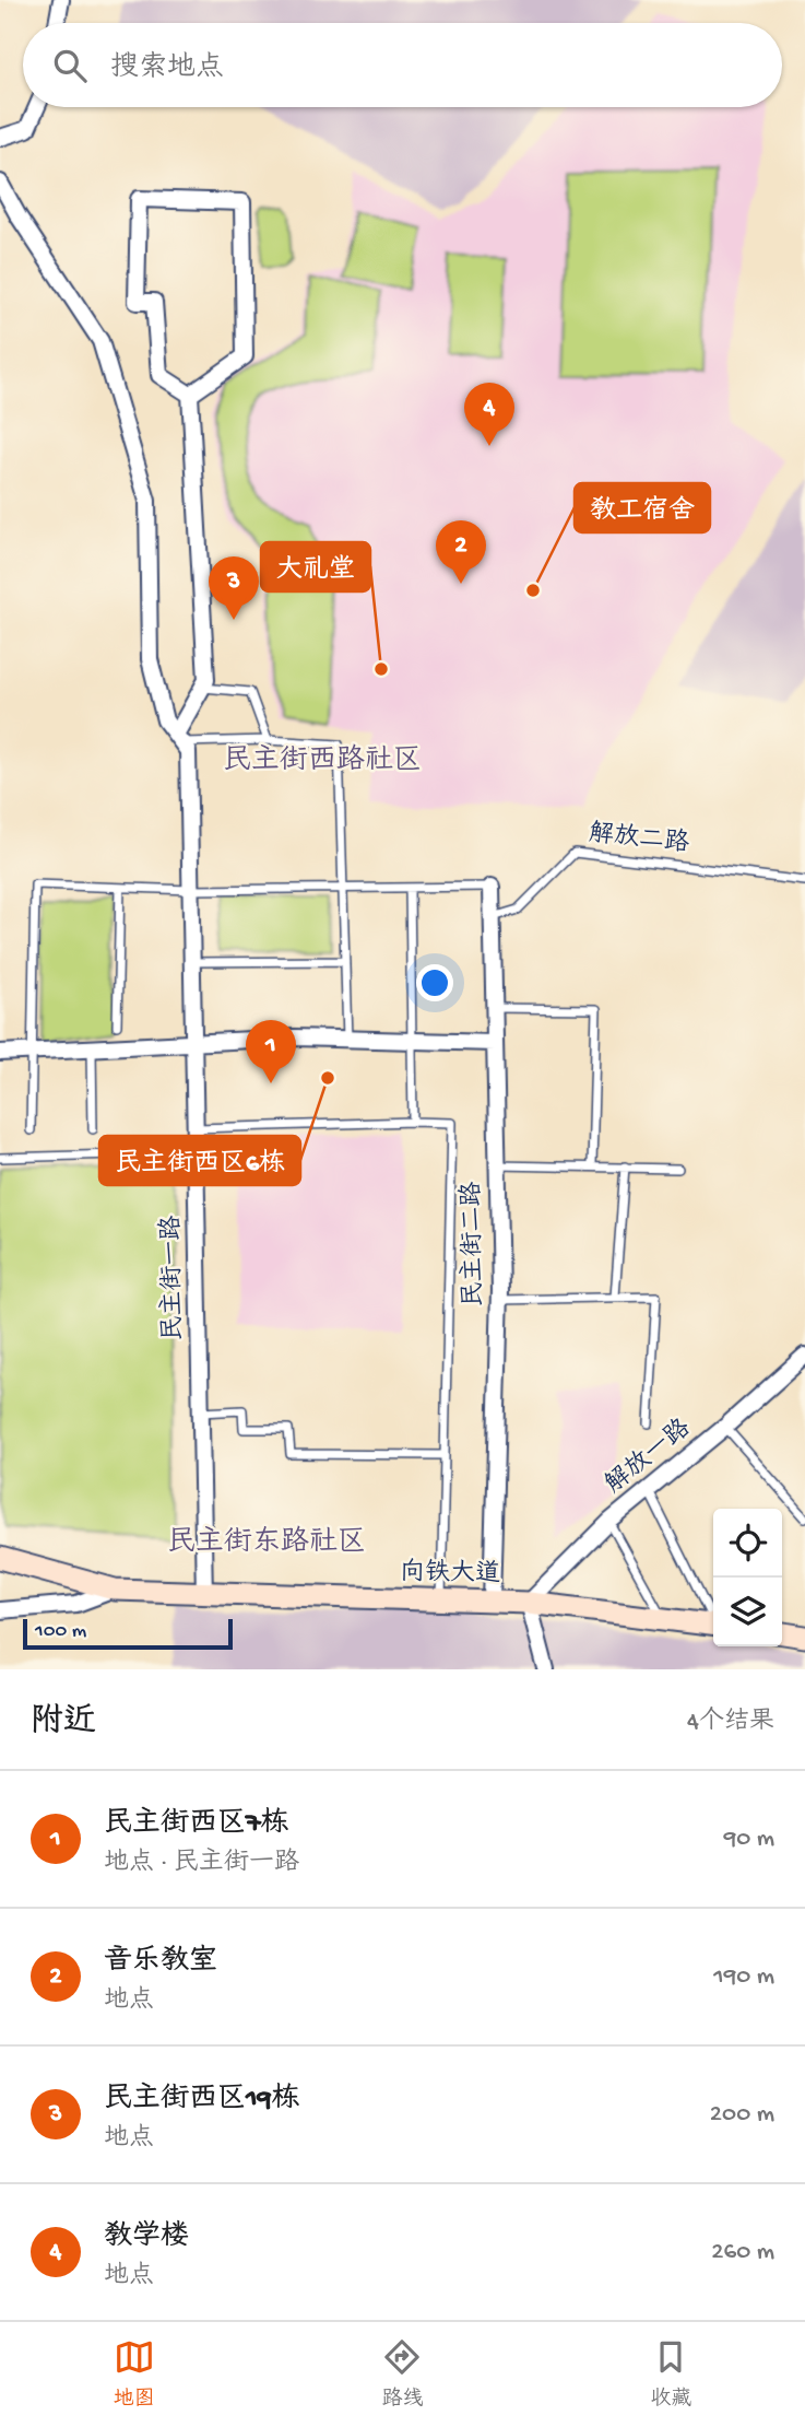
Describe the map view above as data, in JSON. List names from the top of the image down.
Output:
{
  "streets": {
    "street": [
      "民主街二路",
      "民主街一路",
      "解放一路",
      "向铁大道"
    ],
    "lane": ["解放二路"]
  },
  "crossings": [
    ["解放二路", "民主街二路"],
    ["民主街二路", "向铁大道"],
    ["民主街一路", "向铁大道"],
    ["解放一路", "向铁大道"]
  ],
  "districts": ["民主街西路社区", "民主街东路社区"],
  "places": ["教工宿舍", "大礼堂", "民主街西区6栋"],
  "scale_bar": "100 m",
  "page": {
    "search": "搜索地点",
    "pins": [
      "4",
      "2",
      "3",
      "1"
    ],
    "scale": "100 m",
    "heading": ["附近", "4个结果"],
    "list": [
      {
        "mark": "1",
        "name": "民主街西区7栋",
        "note": "地点 · 民主街一路",
        "value": "90 m"
      },
      {
        "mark": "2",
        "name": "音乐教室",
        "note": "地点",
        "value": "190 m"
      },
      {
        "mark": "3",
        "name": "民主街西区19栋",
        "note": "地点",
        "value": "200 m"
      },
      {
        "mark": "4",
        "name": "教学楼",
        "note": "地点",
        "value": "260 m"
      }
    ],
    "nav": ["地图", "路线", "收藏"]
  }
}
